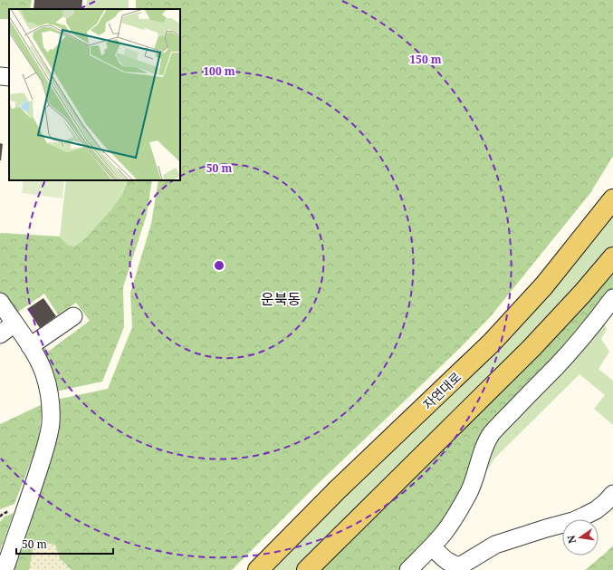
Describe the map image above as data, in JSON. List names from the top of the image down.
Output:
{
  "streets": {
    "main road": ["자연대로"]
  },
  "districts": ["운북동"],
  "scale_bar": "50 m",
  "north": "left",
  "rings": ["150 m", "100 m", "50 m"]
}
